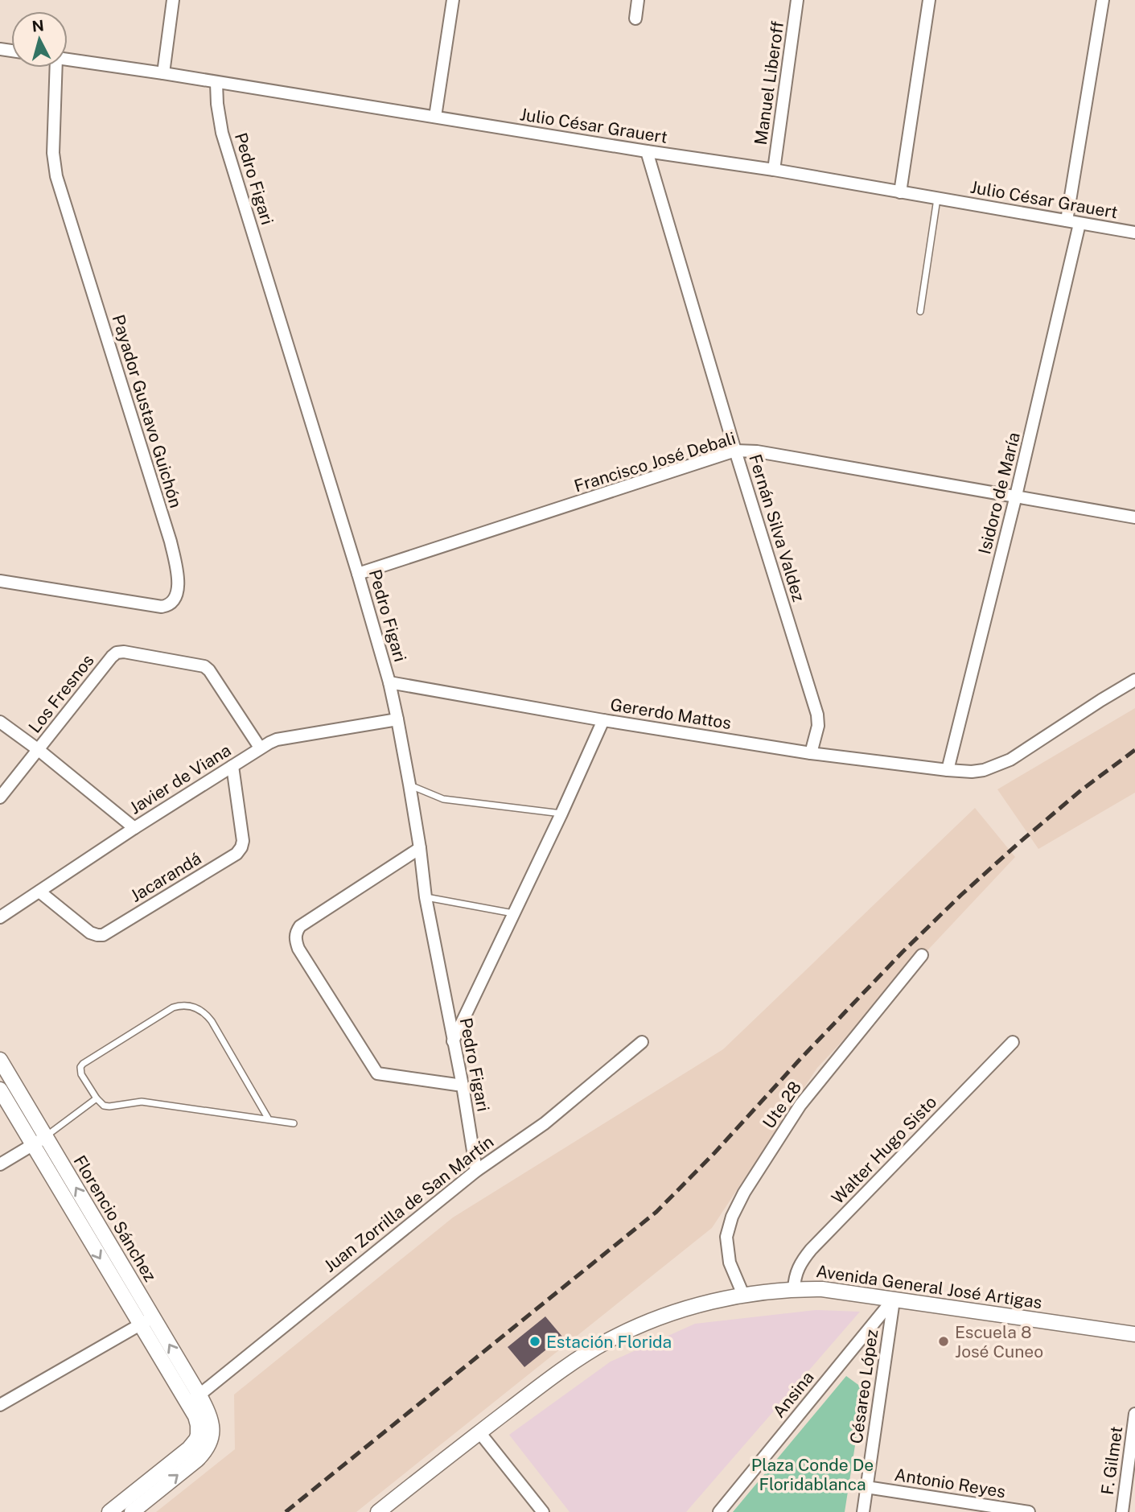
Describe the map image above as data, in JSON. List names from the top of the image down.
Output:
{
  "streets": {
    "street": [
      "Manuel Liberoff",
      "Julio César Grauert",
      "Pedro Figari",
      "Payador Gustavo Guichón",
      "Francisco José Debali",
      "Isidoro de María",
      "Fernán Silva Valdez",
      "Los Fresnos",
      "Gererdo Mattos",
      "Javier de Viana",
      "Jacarandá",
      "Ute 28",
      "Walter Hugo Sisto",
      "Juan Zorrilla de San Martín",
      "Florencio Sánchez",
      "Avenida General José Artigas",
      "Césareo López",
      "Ansina",
      "F. Gilmet",
      "Antonio Reyes"
    ]
  },
  "crossings": [
    ["Manuel Liberoff", "Julio César Grauert"],
    ["Julio César Grauert", "Pedro Figari"],
    ["Julio César Grauert", "Isidoro de María"],
    ["Julio César Grauert", "Fernán Silva Valdez"],
    ["Pedro Figari", "Francisco José Debali"],
    ["Pedro Figari", "Gererdo Mattos"],
    ["Pedro Figari", "Javier de Viana"],
    ["Pedro Figari", "Juan Zorrilla de San Martín"],
    ["Francisco José Debali", "Isidoro de María"],
    ["Francisco José Debali", "Fernán Silva Valdez"],
    ["Isidoro de María", "Gererdo Mattos"],
    ["Fernán Silva Valdez", "Gererdo Mattos"],
    ["Los Fresnos", "Javier de Viana"],
    ["Javier de Viana", "Jacarandá"],
    ["Ute 28", "Avenida General José Artigas"],
    ["Walter Hugo Sisto", "Avenida General José Artigas"],
    ["Juan Zorrilla de San Martín", "Florencio Sánchez"],
    ["Avenida General José Artigas", "Césareo López"],
    ["Avenida General José Artigas", "Ansina"],
    ["Césareo López", "Ansina"],
    ["Césareo López", "Antonio Reyes"]
  ],
  "parks": ["Plaza Conde De Floridablanca"],
  "places": ["Estación Florida", "Escuela 8 José Cuneo"],
  "north": "top"
}
